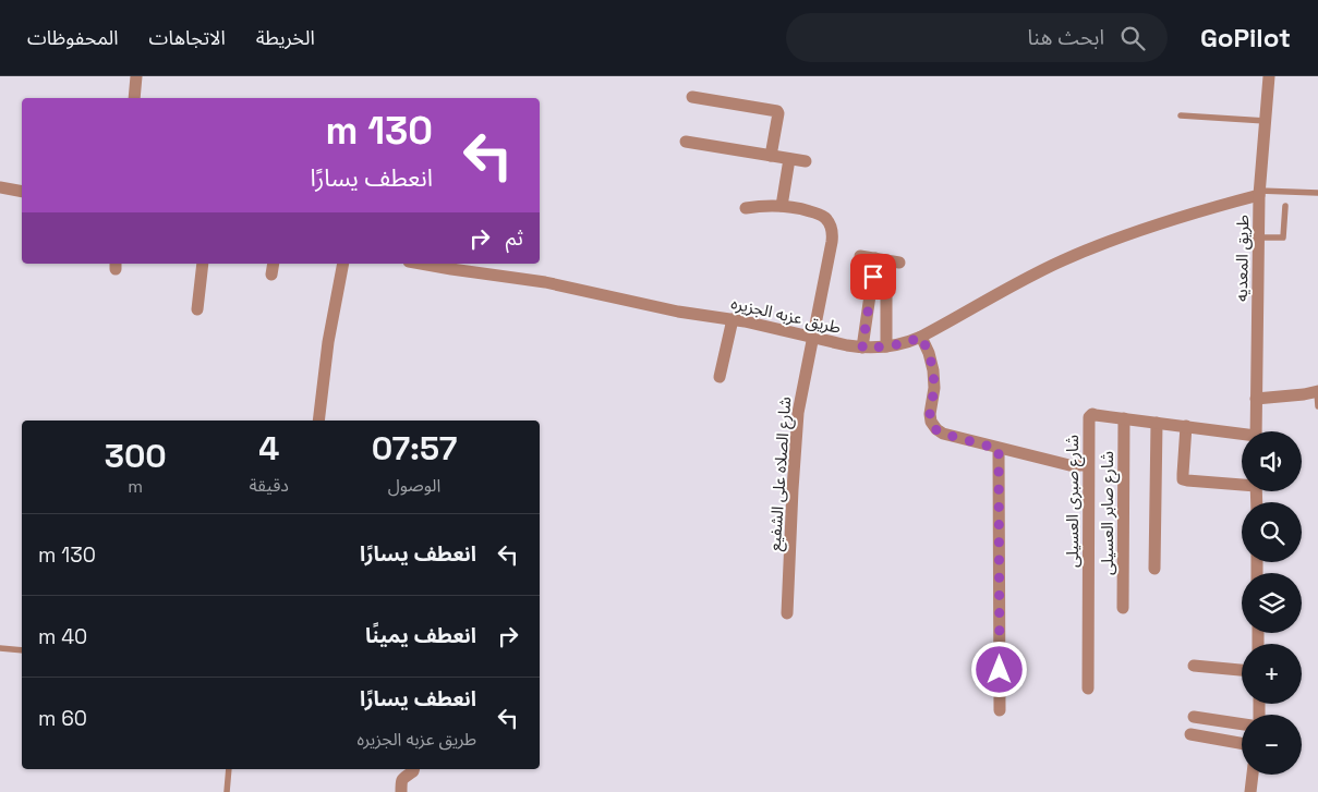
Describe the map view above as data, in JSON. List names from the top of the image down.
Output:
{
  "streets": {
    "street": [
      "طريق المعديه",
      "طريق عزبه الجزيره",
      "شارع الصلاه على الشفيع",
      "شارع صبرى العسيلى",
      "شارع صابر العسيلى"
    ]
  },
  "crossings": [
    ["طريق المعديه", "طريق عزبه الجزيره"],
    ["طريق عزبه الجزيره", "شارع الصلاه على الشفيع"],
    ["شارع صبرى العسيلى", "شارع صابر العسيلى"]
  ],
  "page": {
    "header": "GoPilot",
    "search": "ابحث هنا",
    "nav": ["الخريطة", "الاتجاهات", "المحفوظات"],
    "turn": ["130 m", "انعطف يسارًا"],
    "then": "ثم",
    "eta": [
      "07:57",
      "الوصول",
      "4",
      "دقيقة",
      "300",
      "m"
    ],
    "map_buttons": ["+", "−"],
    "list": [
      {
        "name": "انعطف يسارًا",
        "value": "130 m"
      },
      {
        "name": "انعطف يمينًا",
        "value": "40 m"
      },
      {
        "name": "انعطف يسارًا",
        "note": "طريق عزبه الجزيره",
        "value": "60 m"
      }
    ]
  }
}
